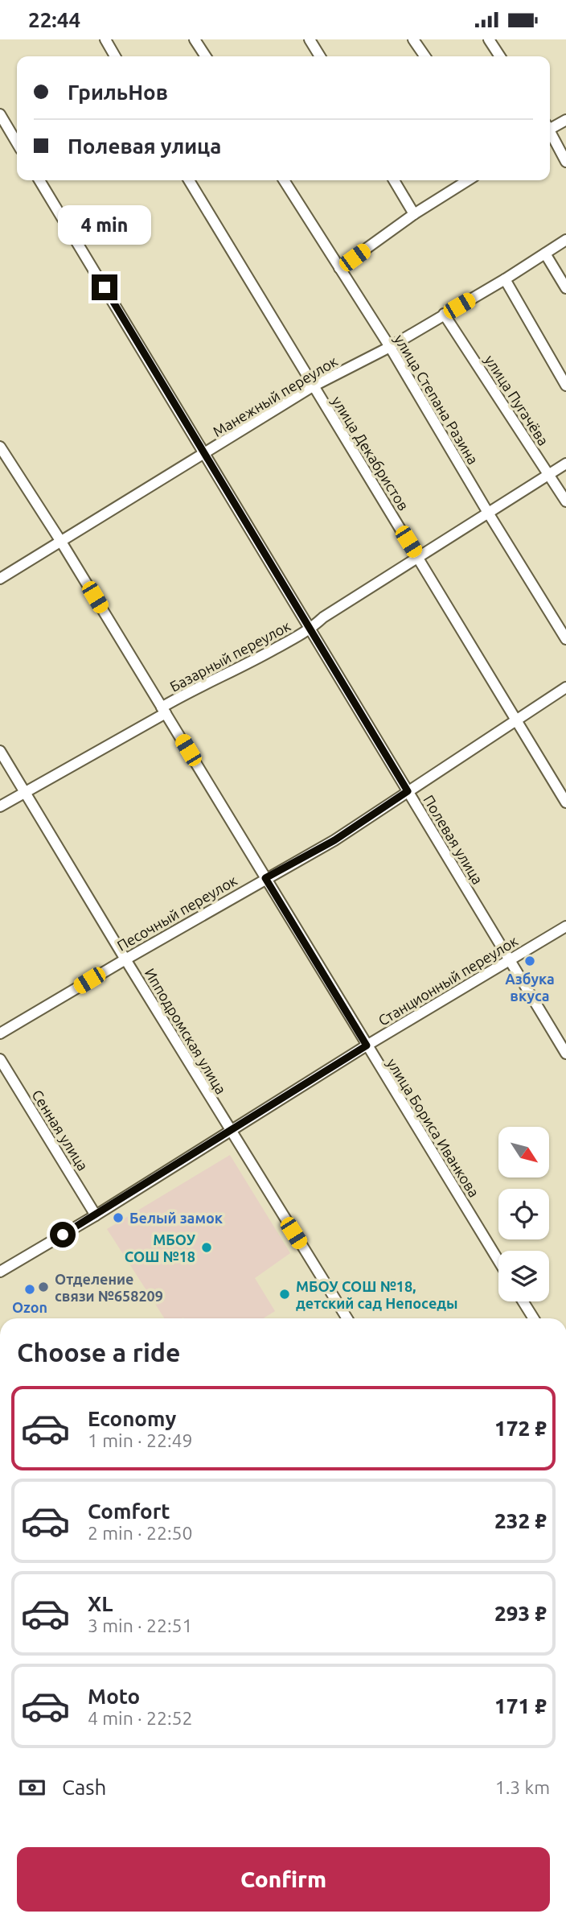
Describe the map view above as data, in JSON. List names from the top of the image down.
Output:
{
  "streets": {
    "street": [
      "Манежный переулок",
      "улица Степана Разина",
      "улица Пугачёва",
      "улица Декабристов",
      "Базарный переулок",
      "Полевая улица",
      "Песочный переулок",
      "Станционный переулок",
      "Ипподромская улица",
      "улица Бориса Иванкова",
      "Сенная улица"
    ]
  },
  "crossings": [
    ["Манежный переулок", "улица Степана Разина"],
    ["Манежный переулок", "улица Пугачёва"],
    ["Манежный переулок", "улица Декабристов"],
    ["Манежный переулок", "Полевая улица"],
    ["Манежный переулок", "улица Бориса Иванкова"],
    ["улица Степана Разина", "Базарный переулок"],
    ["улица Пугачёва", "Базарный переулок"],
    ["улица Декабристов", "Базарный переулок"],
    ["улица Декабристов", "Песочный переулок"],
    ["Базарный переулок", "Полевая улица"],
    ["Базарный переулок", "Ипподромская улица"],
    ["Базарный переулок", "улица Бориса Иванкова"],
    ["Полевая улица", "Песочный переулок"],
    ["Полевая улица", "Станционный переулок"],
    ["Песочный переулок", "Ипподромская улица"],
    ["Песочный переулок", "улица Бориса Иванкова"],
    ["Станционный переулок", "Ипподромская улица"],
    ["Станционный переулок", "улица Бориса Иванкова"],
    ["Станционный переулок", "Сенная улица"]
  ],
  "places": [
    "Азбука вкуса",
    "Белый замок",
    "МБОУ СОШ №18",
    "Отделение связи №658209",
    "Ozon",
    "МБОУ СОШ №18, детский сад Непоседы"
  ],
  "north": "bottom right",
  "page": {
    "status": "22:44",
    "banner": ["ГрильНов", "Полевая улица"],
    "bubble": "4 min",
    "heading": "Choose a ride",
    "list": [
      {
        "name": "Economy",
        "note": "1 min · 22:49",
        "value": "172 ₽"
      },
      {
        "name": "Comfort",
        "note": "2 min · 22:50",
        "value": "232 ₽"
      },
      {
        "name": "XL",
        "note": "3 min · 22:51",
        "value": "293 ₽"
      },
      {
        "name": "Moto",
        "note": "4 min · 22:52",
        "value": "171 ₽"
      }
    ],
    "pay": ["Cash", "1.3 km"],
    "buttons": "Confirm"
  }
}
